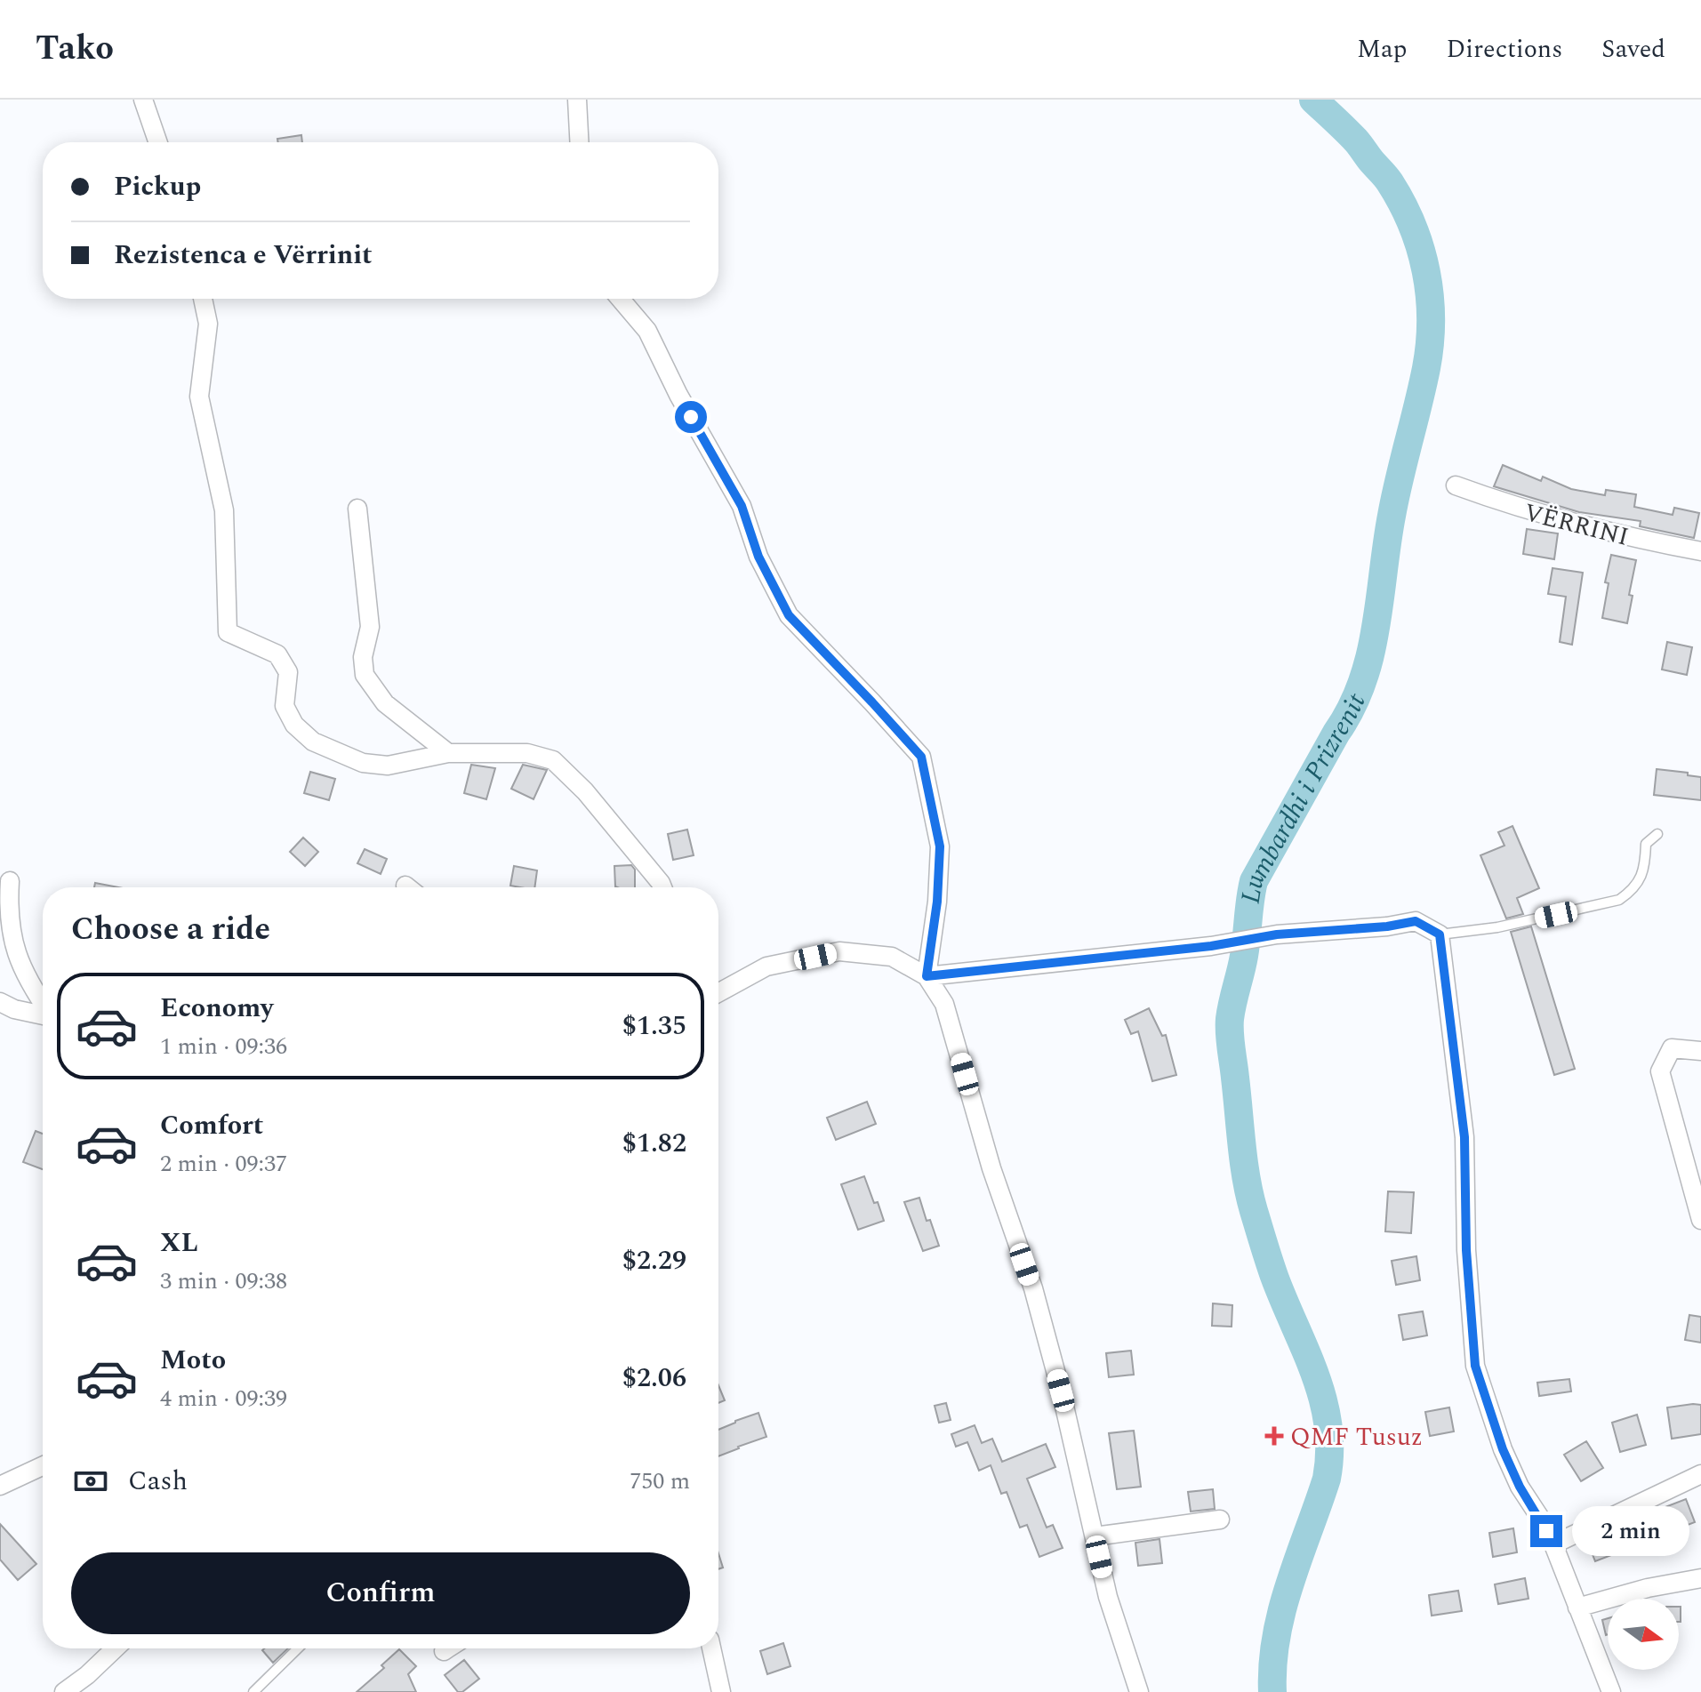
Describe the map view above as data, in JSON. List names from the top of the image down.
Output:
{
  "streets": {
    "street": ["VËRRINI"]
  },
  "water": ["Lumbardhi i Prizrenit"],
  "places": {
    "health": ["QMF Tusuz"]
  },
  "north": "right",
  "page": {
    "header": "Tako",
    "nav": ["Map", "Directions", "Saved"],
    "banner": ["Pickup", "Rezistenca e Vërrinit"],
    "heading": "Choose a ride",
    "list": [
      {
        "name": "Economy",
        "note": "1 min · 09:36",
        "value": "$1.35"
      },
      {
        "name": "Comfort",
        "note": "2 min · 09:37",
        "value": "$1.82"
      },
      {
        "name": "XL",
        "note": "3 min · 09:38",
        "value": "$2.29"
      },
      {
        "name": "Moto",
        "note": "4 min · 09:39",
        "value": "$2.06"
      }
    ],
    "pay": ["Cash", "750 m"],
    "bubble": "2 min",
    "buttons": "Confirm"
  }
}
